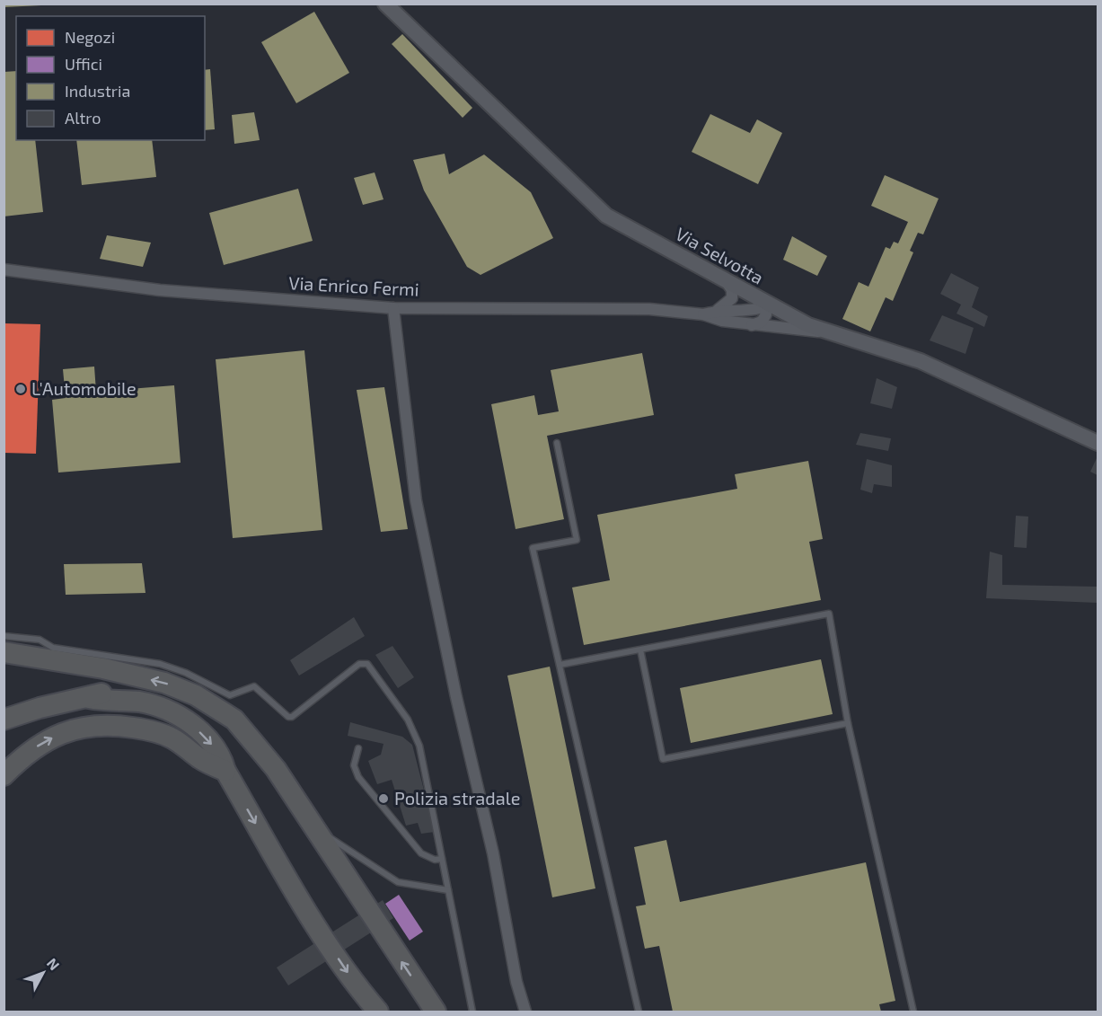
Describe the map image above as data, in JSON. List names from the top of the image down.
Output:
{
  "streets": {
    "street": ["Via Selvotta", "Via Enrico Fermi"]
  },
  "crossings": [
    ["Via Selvotta", "Via Enrico Fermi"]
  ],
  "places": ["L'Automobile", "Polizia stradale"],
  "legend": [
    "Negozi",
    "Uffici",
    "Industria",
    "Altro"
  ],
  "north": "top right"
}
